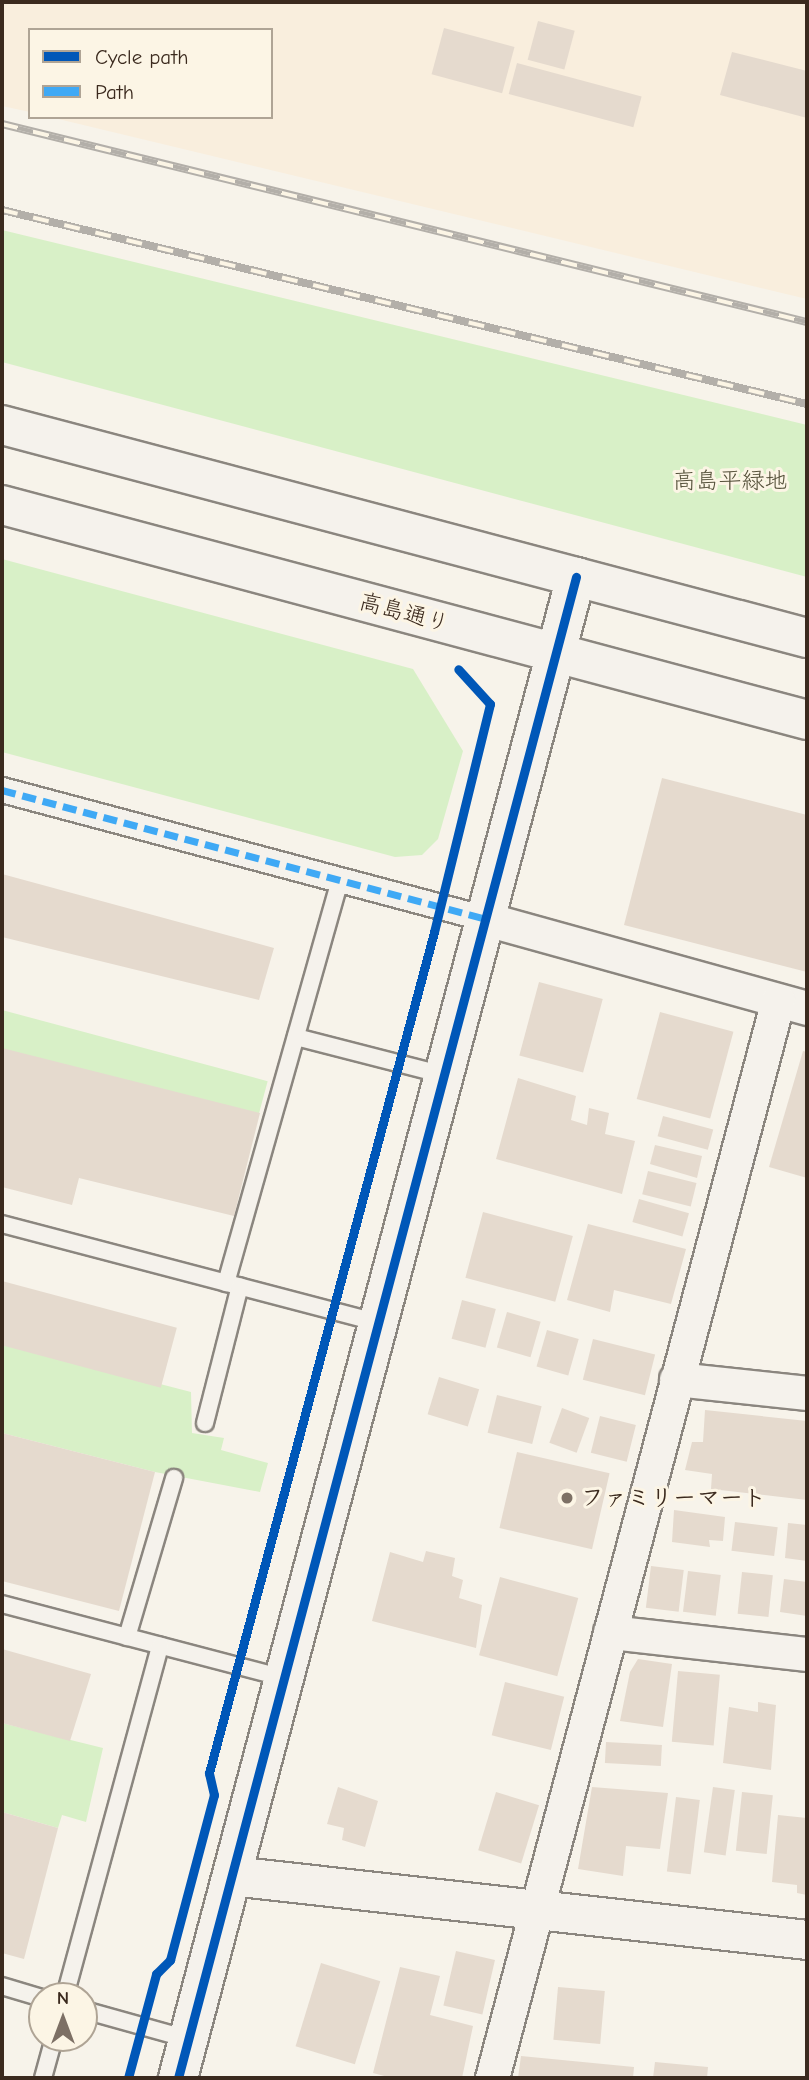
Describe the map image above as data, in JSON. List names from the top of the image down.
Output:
{
  "streets": {
    "street": ["高島通り"]
  },
  "parks": ["高島平緑地"],
  "places": ["ファミリーマート"],
  "legend": ["Cycle path", "Path"],
  "north": "top"
}
